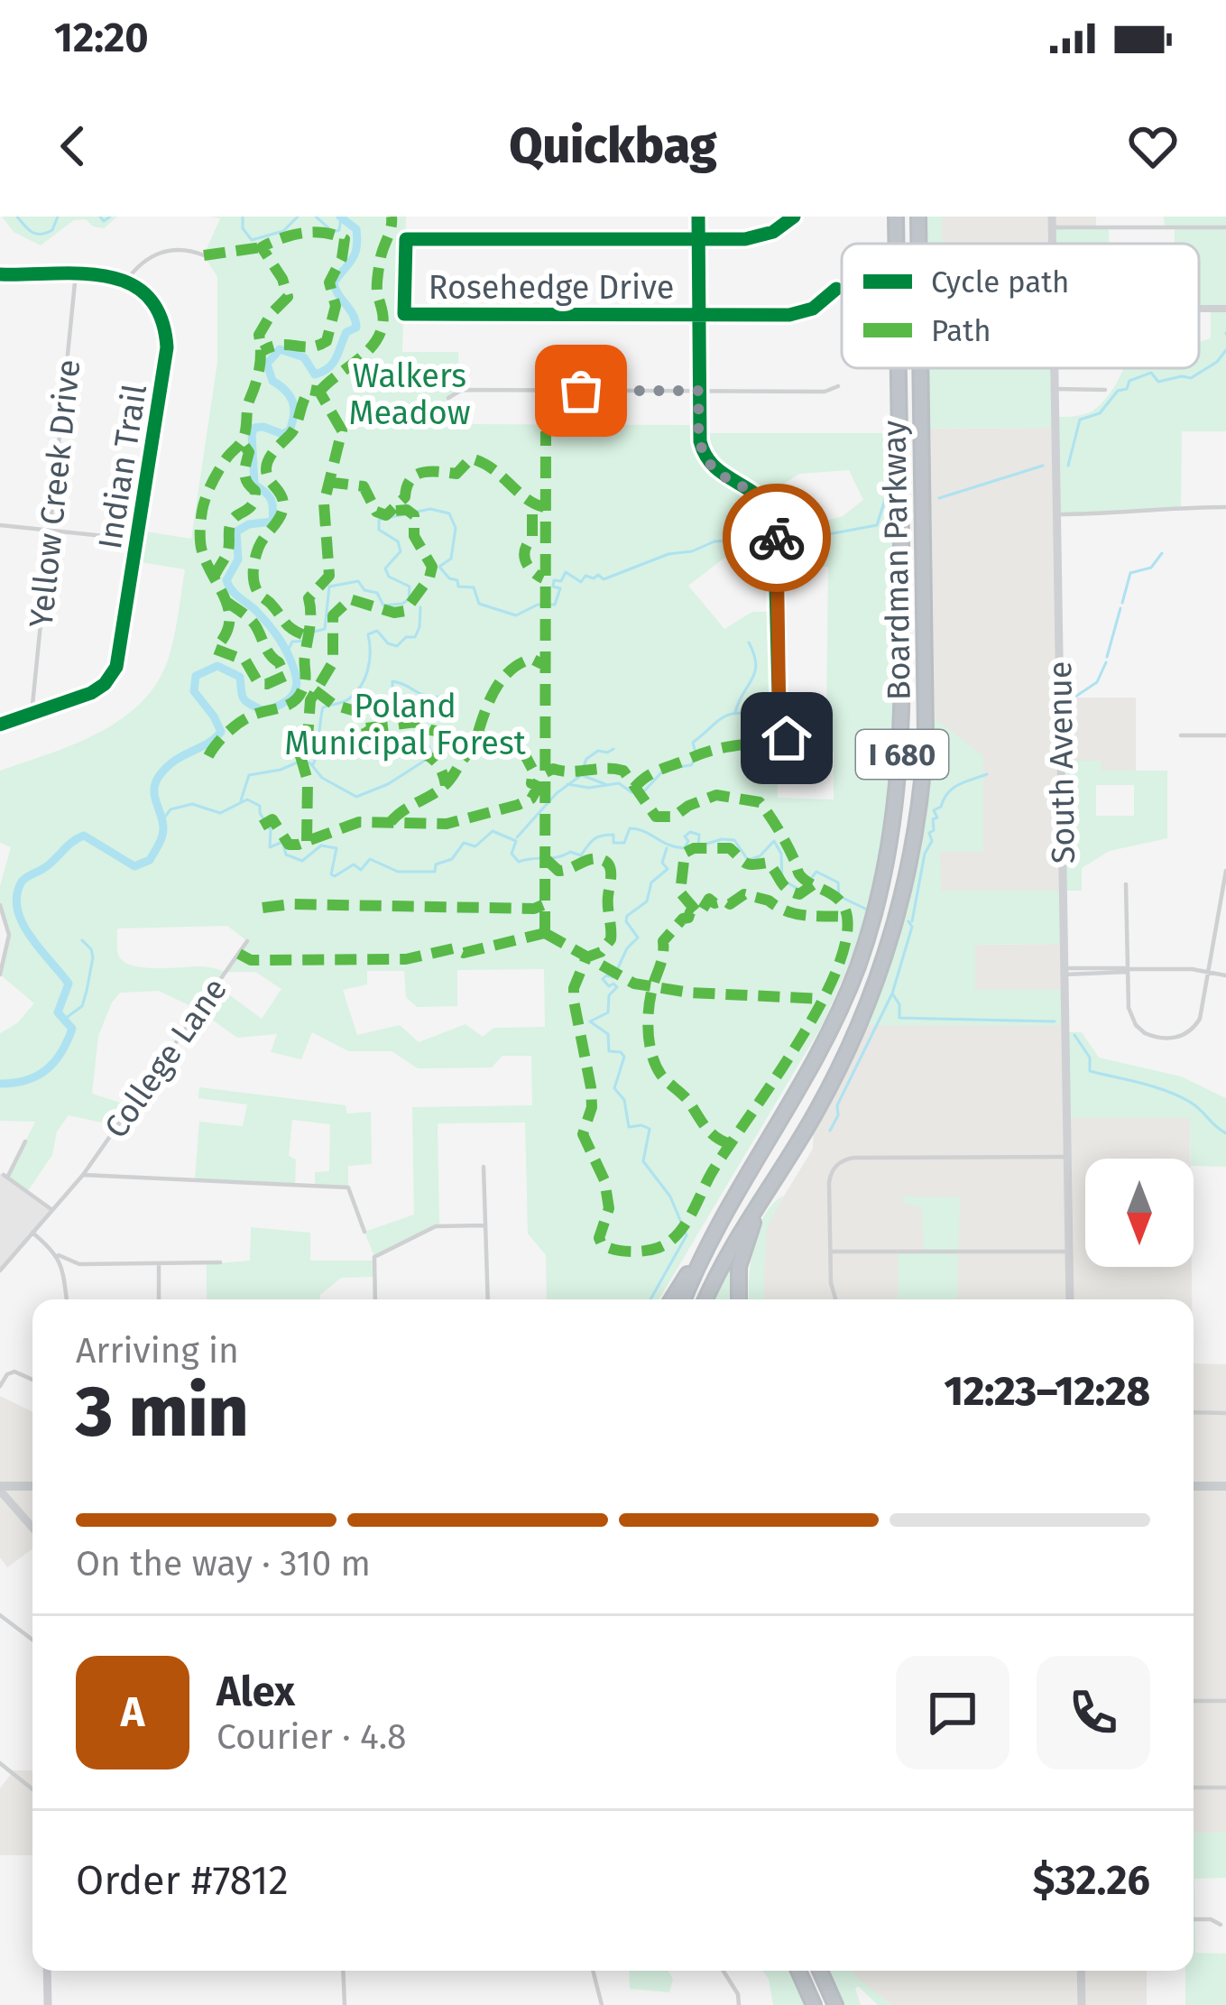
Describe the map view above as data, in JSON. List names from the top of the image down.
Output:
{
  "streets": {
    "highway": ["Boardman Parkway", "I 680"],
    "main road": ["South Avenue"],
    "street": [
      "Rosehedge Drive",
      "Indian Trail",
      "Yellow Creek Drive",
      "College Lane"
    ]
  },
  "crossings": [
    ["Indian Trail", "Yellow Creek Drive"]
  ],
  "parks": ["Walkers Meadow", "Poland Municipal Forest"],
  "legend": ["Cycle path", "Path"],
  "north": "bottom",
  "page": {
    "status": "12:20",
    "header": "Quickbag",
    "heading": ["3 min", "Arriving in", "12:23–12:28"],
    "panel": [
      "Alex",
      "Courier · 4.8",
      "Order #7812",
      "$32.26"
    ],
    "bar": "On the way · 310 m",
    "round": "A"
  }
}
